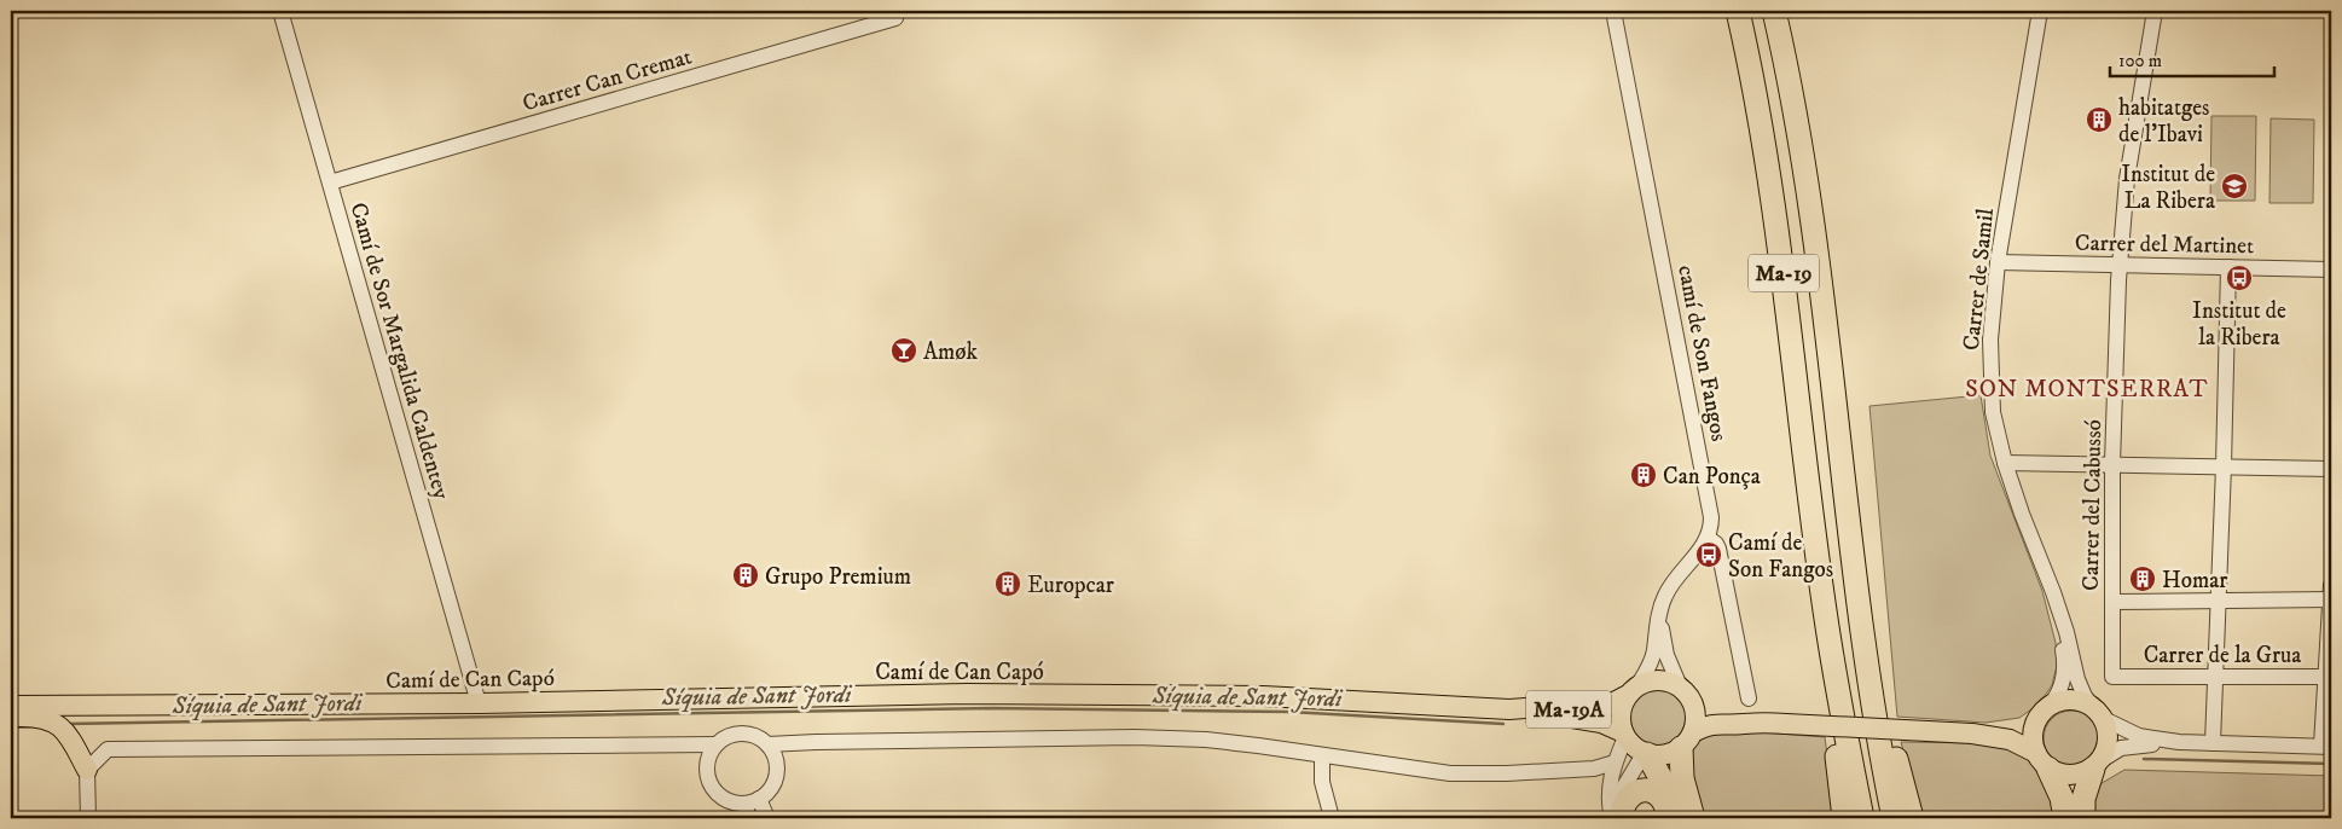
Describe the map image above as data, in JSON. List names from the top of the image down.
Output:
{
  "streets": {
    "highway": ["Ma-19"],
    "main road": ["Camí de Can Capó", "Ma-19A"],
    "street": [
      "Carrer Can Cremat",
      "Carrer del Martinet",
      "Carrer de Samil",
      "Camí de Sor Margalida Caldentey",
      "camí de Son Fangos",
      "Carrer del Cabussó",
      "Carrer de la Grua"
    ]
  },
  "crossings": [
    ["Carrer Can Cremat", "Camí de Sor Margalida Caldentey"],
    ["Carrer del Martinet", "Carrer de Samil"],
    ["Carrer del Martinet", "Carrer del Cabussó"],
    ["Camí de Sor Margalida Caldentey", "Camí de Can Capó"],
    ["Carrer del Cabussó", "Carrer de la Grua"]
  ],
  "districts": ["SON MONTSERRAT"],
  "water": ["Síquia de Sant Jordi"],
  "places": {
    "building": [
      "habitatges de l'Ibavi",
      "Can Ponça",
      "Grupo Premium",
      "Homar",
      "Europcar"
    ],
    "school or university": ["Institut de La Ribera"],
    "bus stop": ["Institut de la Ribera", "Camí de Son Fangos"],
    "bar": ["Amøk"]
  },
  "scale_bar": "100 m"
}
